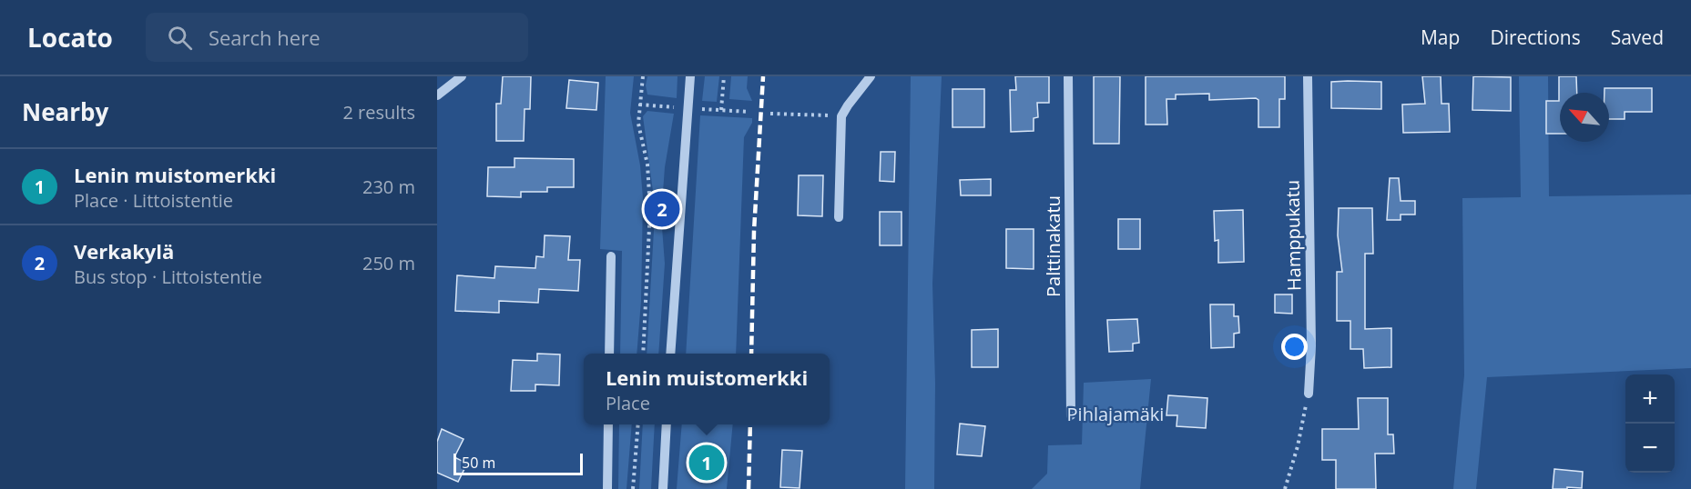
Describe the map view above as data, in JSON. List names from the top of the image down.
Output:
{
  "streets": {
    "street": ["Hamppukatu", "Palttinakatu"]
  },
  "parks": ["Pihlajamäki"],
  "scale_bar": "50 m",
  "north": "top left",
  "page": {
    "header": "Locato",
    "search": "Search here",
    "nav": ["Map", "Directions", "Saved"],
    "heading": ["Nearby", "2 results"],
    "list": [
      {
        "mark": "1",
        "name": "Lenin muistomerkki",
        "note": "Place · Littoistentie",
        "value": "230 m"
      },
      {
        "mark": "2",
        "name": "Verkakylä",
        "note": "Bus stop · Littoistentie",
        "value": "250 m"
      }
    ],
    "pins": ["2", "1"],
    "popup": ["Lenin muistomerkki", "Place"],
    "map_buttons": ["+", "−"],
    "scale": "50 m"
  }
}
